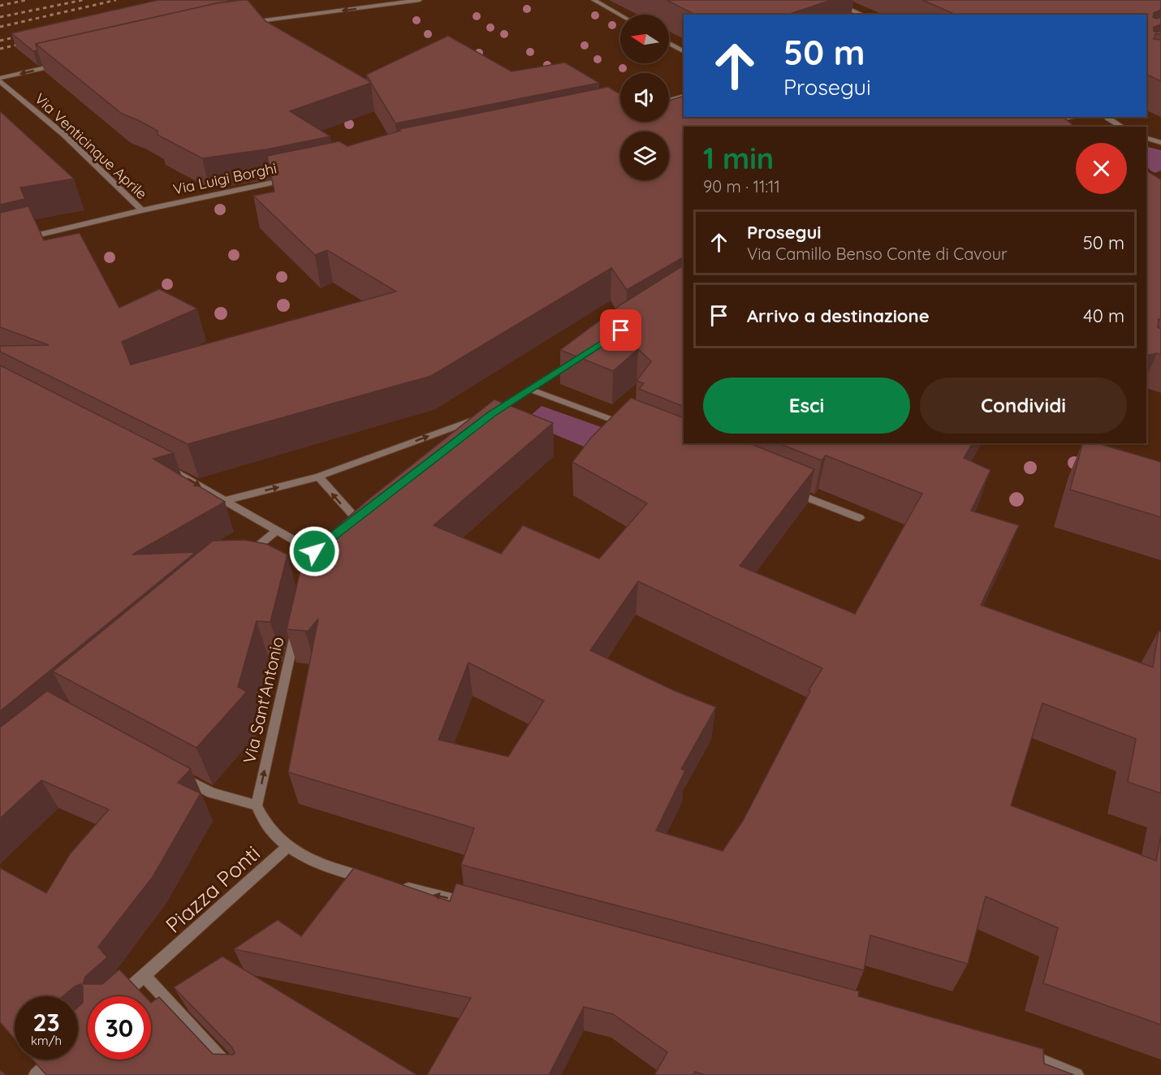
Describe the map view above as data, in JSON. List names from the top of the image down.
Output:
{
  "streets": {
    "street": [
      "Via Venticinque Aprile",
      "Via Luigi Borghi",
      "Via Sant'Antonio",
      "Piazza Ponti"
    ]
  },
  "crossings": [
    ["Via Venticinque Aprile", "Via Luigi Borghi"]
  ],
  "one_way": ["Via Sant'Antonio"],
  "north": "left",
  "page": {
    "turn": ["50 m", "Prosegui"],
    "heading": ["1 min", "90 m · 11:11"],
    "list": [
      {
        "name": "Prosegui",
        "note": "Via Camillo Benso Conte di Cavour",
        "value": "50 m"
      },
      {
        "name": "Arrivo a destinazione",
        "value": "40 m"
      }
    ],
    "buttons": ["Esci", "Condividi"],
    "speed": "23 km/h",
    "limit": "30"
  }
}
